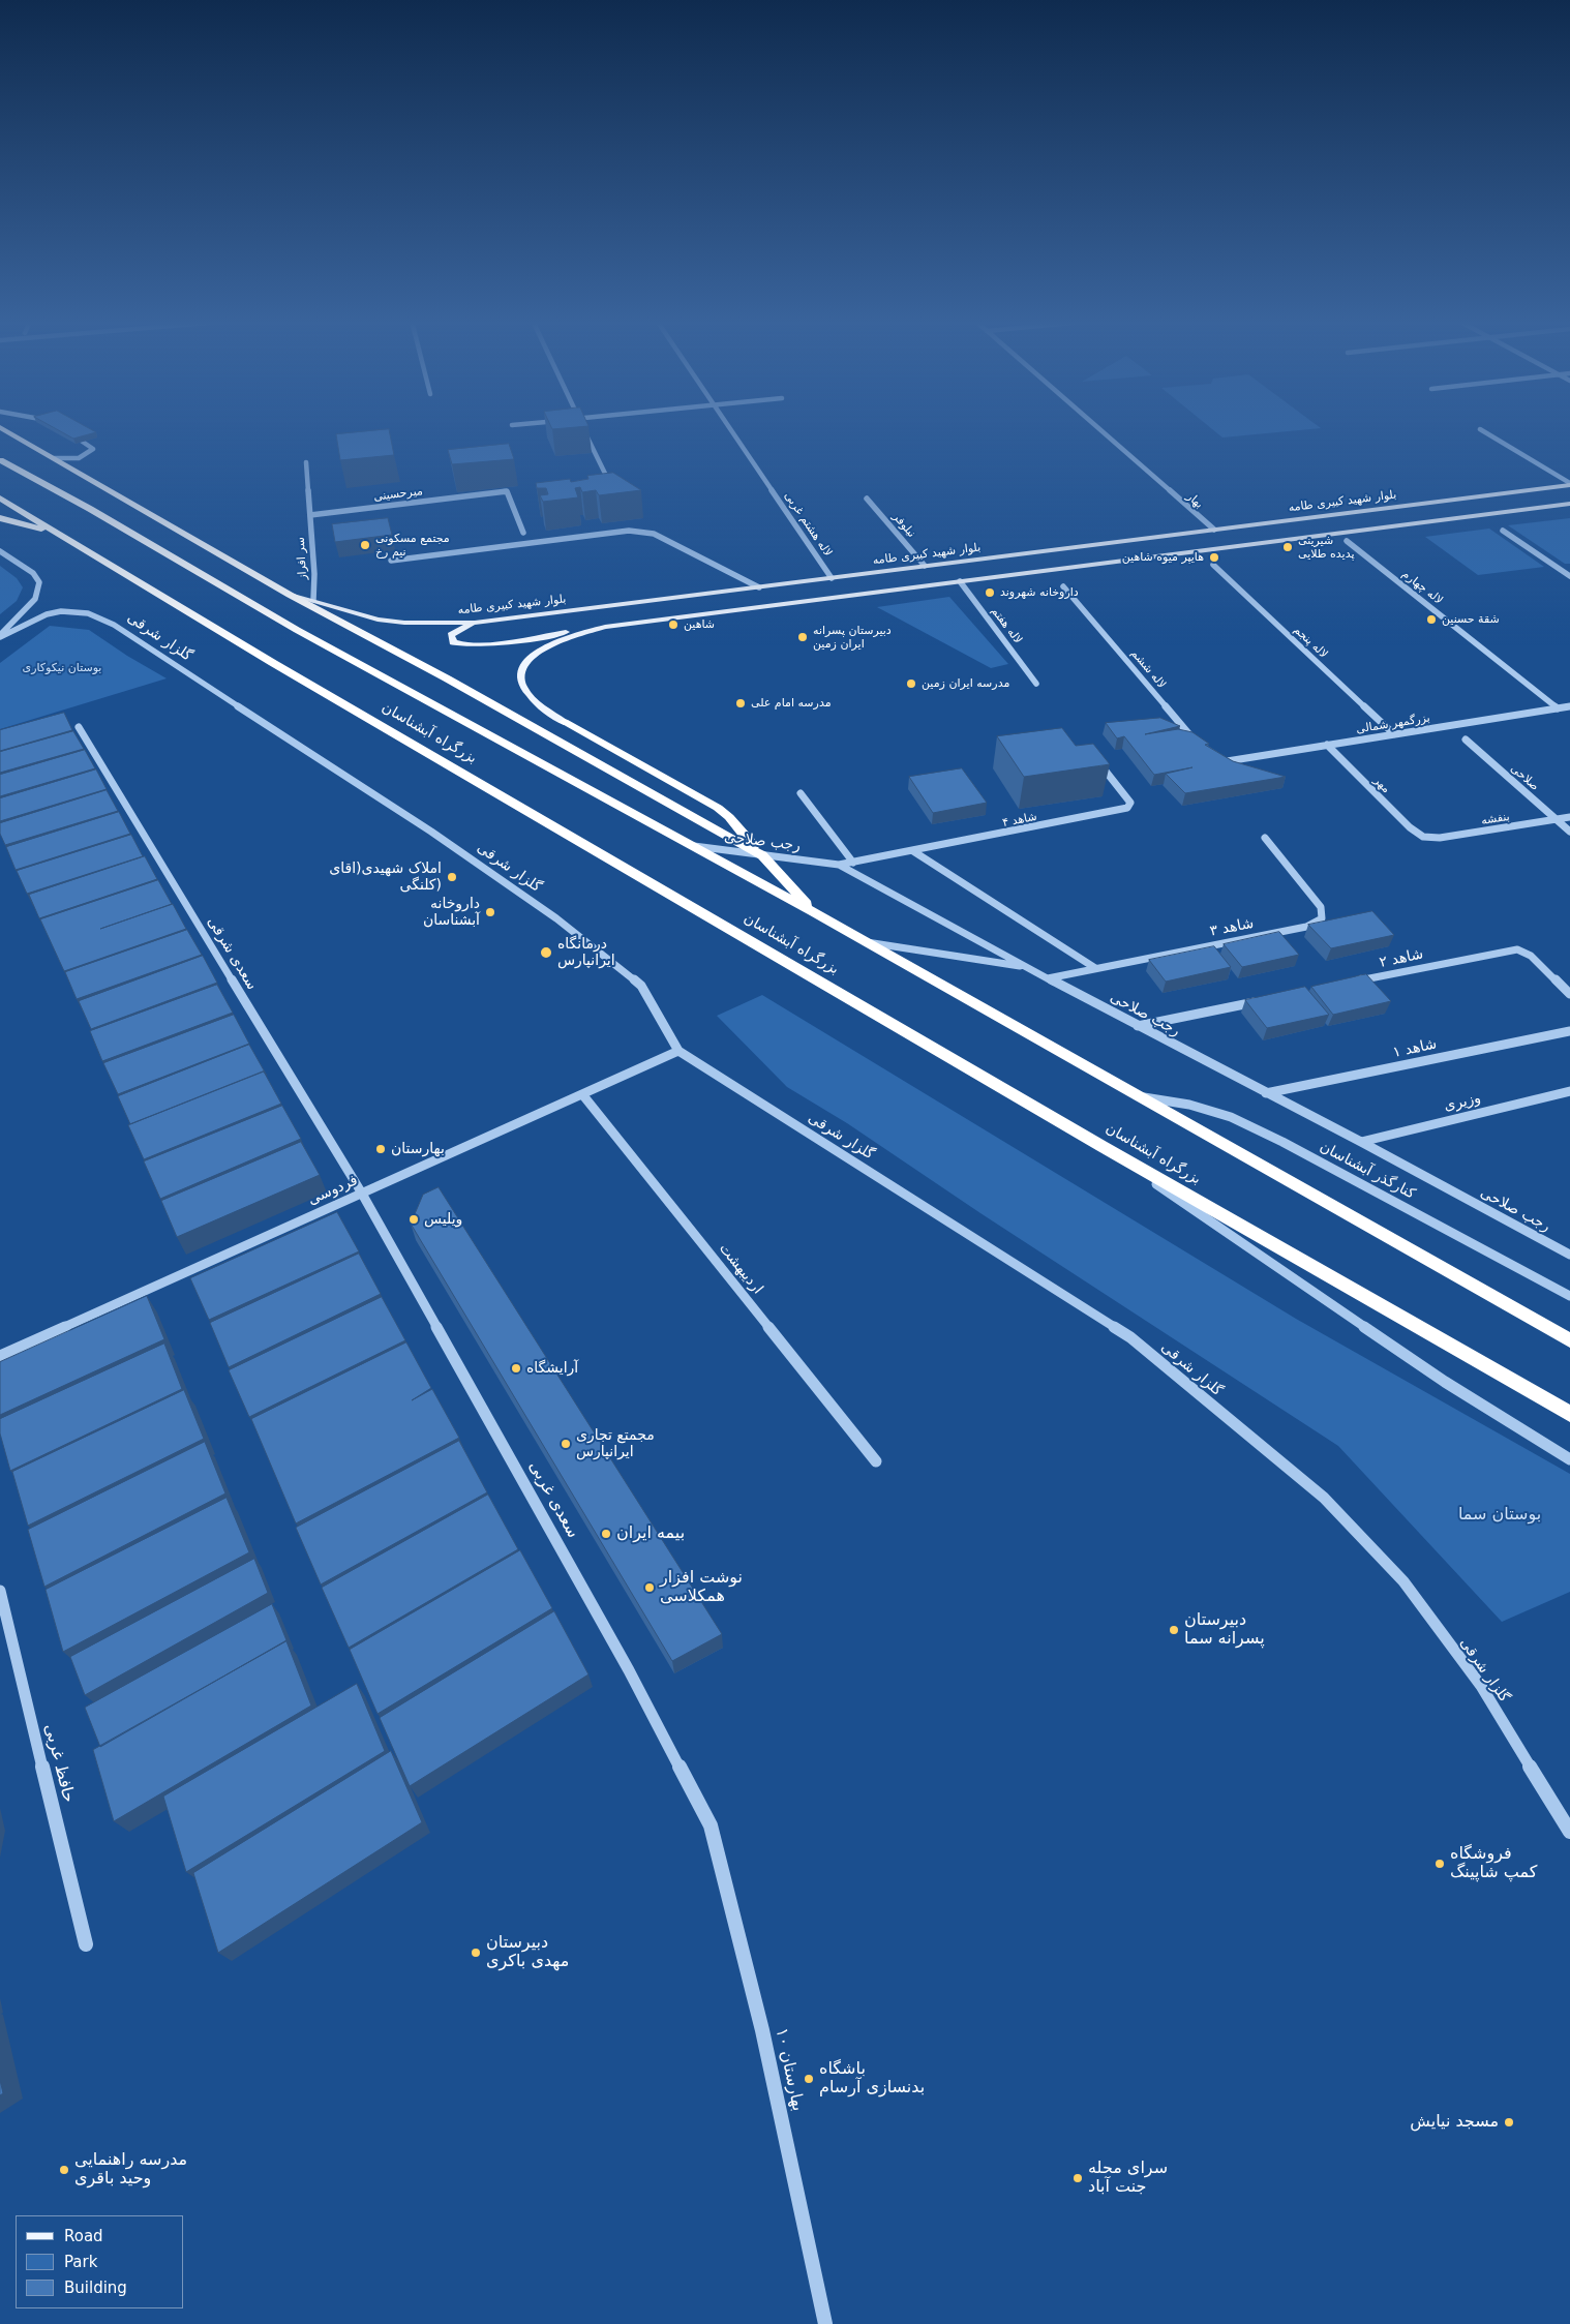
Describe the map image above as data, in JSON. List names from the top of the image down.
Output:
{
  "streets": {
    "highway": ["بزرگراه آبشناسان"],
    "main road": ["بلوار شهید کبیری طامه"],
    "street": [
      "میرحسینی",
      "بهار",
      "لاله هشتم غربی",
      "نیلوفر",
      "سر افراز",
      "لاله چهارم",
      "لاله هفتم",
      "گلزار شرقی",
      "لاله پنجم",
      "لاله ششم",
      "بزرگمهر شمالی",
      "صلاحی",
      "مهر",
      "بنفشه",
      "شاهد ۴",
      "رجب صلاحی",
      "شاهد ۳",
      "سعدی شرقی",
      "شاهد ۲",
      "شاهد ۱",
      "وزیری",
      "کنارگذر آبشناسان",
      "فردوسی",
      "اردیبهشت",
      "سعدی غربی",
      "حافظ غربی",
      "بهارستان ۱۰"
    ]
  },
  "crossings": [
    ["میرحسینی", "سر افراز"],
    ["بهار", "بلوار شهید کبیری طامه"],
    ["بلوار شهید کبیری طامه", "لاله هشتم غربی"],
    ["بلوار شهید کبیری طامه", "نیلوفر"],
    ["بلوار شهید کبیری طامه", "سر افراز"],
    ["لاله چهارم", "بزرگمهر شمالی"],
    ["گلزار شرقی", "فردوسی"],
    ["لاله پنجم", "بزرگمهر شمالی"],
    ["بزرگمهر شمالی", "مهر"],
    ["بزرگراه آبشناسان", "رجب صلاحی"],
    ["بزرگراه آبشناسان", "کنارگذر آبشناسان"],
    ["صلاحی", "بنفشه"],
    ["مهر", "بنفشه"],
    ["شاهد ۴", "رجب صلاحی"],
    ["رجب صلاحی", "شاهد ۳"],
    ["رجب صلاحی", "شاهد ۱"],
    ["رجب صلاحی", "وزیری"],
    ["سعدی شرقی", "فردوسی"],
    ["سعدی شرقی", "سعدی غربی"],
    ["فردوسی", "اردیبهشت"],
    ["فردوسی", "سعدی غربی"],
    ["سعدی غربی", "بهارستان ۱۰"]
  ],
  "parks": ["بوستان نیکوکاری", "بوستان سما"],
  "places": [
    "مجتمع مسکونی نیم رخ",
    "شيرينی پديده طلايی",
    "هایپر میوه شاهین",
    "داروخانه شهروند",
    "شقة حسنين",
    "شاهین",
    "دبیرستان پسرانه ایران زمین",
    "مدرسه ایران زمین",
    "مدرسه امام علی",
    "املاک شهیدی(اقای کلنگی)",
    "داروخانه آبشناسان",
    "درمانگاه ایرانپارس",
    "بهارستان",
    "ویلیس",
    "آرایشگاه",
    "مجمتع تجاری ایرانپارس",
    "بیمه ایران",
    "نوشت افزار همکلاسی",
    "دبیرستان پسرانه سما",
    "فروشگاه کمپ شاپینگ",
    "دبیرستان مهدی باکری",
    "باشگاه بدنسازی آرسام",
    "مسجد نیایش",
    "مدرسه راهنمایی وحید باقری",
    "سرای محله جنت آباد"
  ],
  "legend": ["Road", "Park", "Building"]
}
